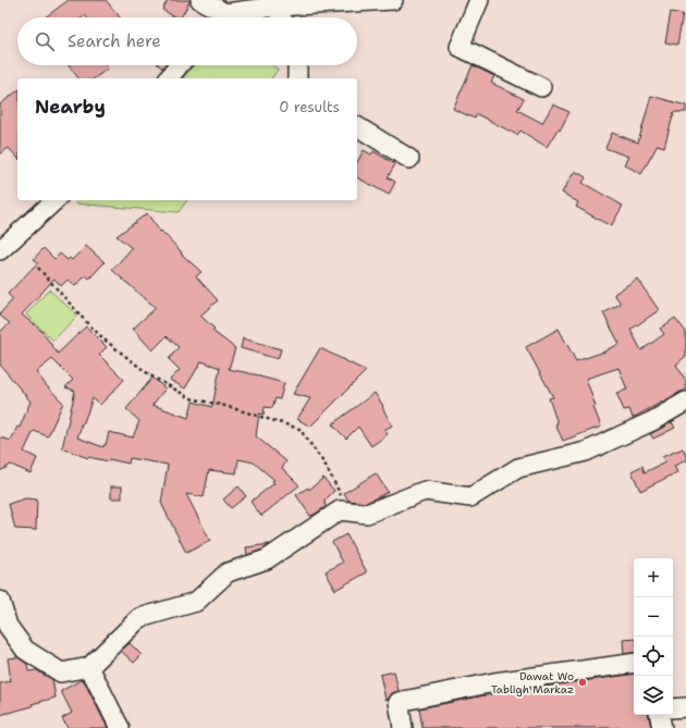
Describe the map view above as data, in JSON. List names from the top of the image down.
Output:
{
  "places": ["Dawat Wo Tabligh Markaz"],
  "page": {
    "search": "Search here",
    "heading": ["Nearby", "0 results"],
    "map_buttons": ["+", "−"]
  }
}
